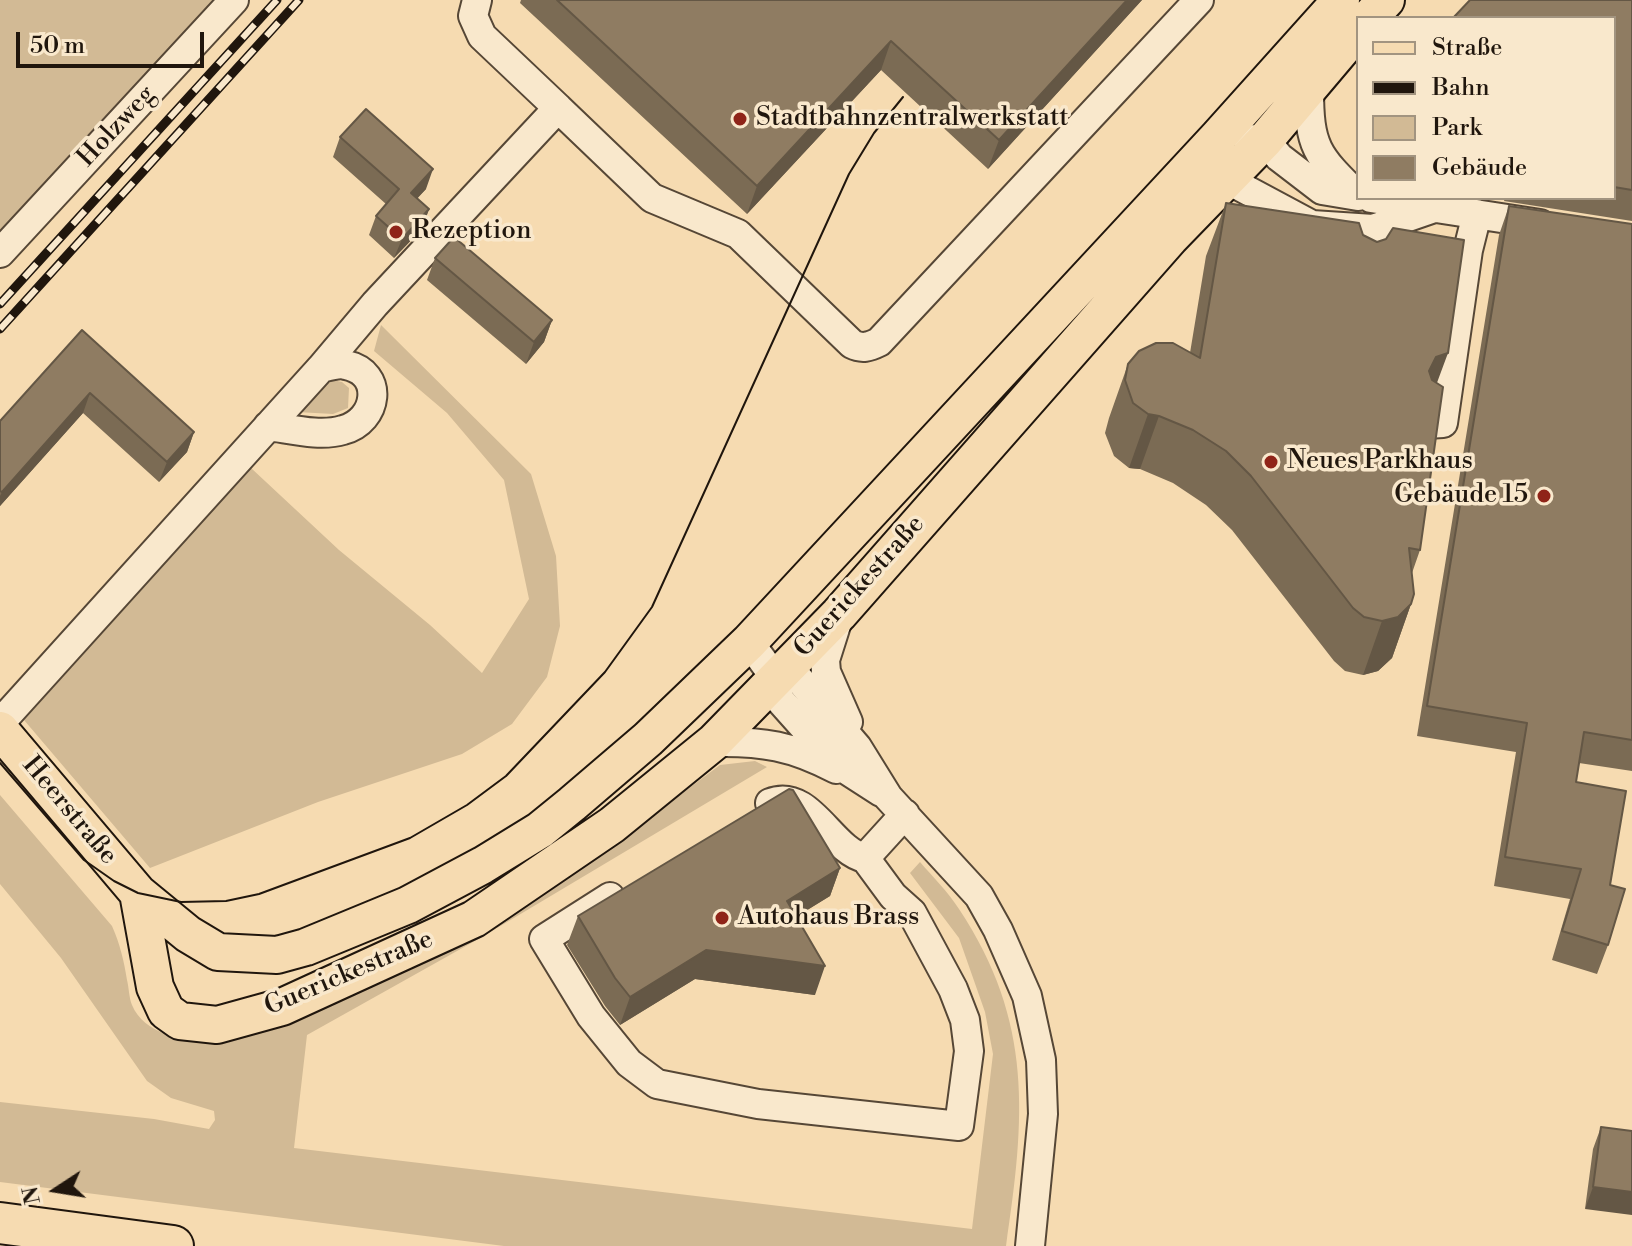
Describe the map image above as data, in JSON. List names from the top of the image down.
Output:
{
  "streets": {
    "main road": ["Guerickestraße", "Heerstraße"],
    "lane": ["Holzweg"]
  },
  "crossings": [
    ["Guerickestraße", "Heerstraße"]
  ],
  "places": [
    "Stadtbahnzentralwerkstatt",
    "Rezeption",
    "Neues Parkhaus",
    "Gebäude 15",
    "Autohaus Brass"
  ],
  "legend": [
    "Straße",
    "Bahn",
    "Park",
    "Gebäude"
  ],
  "scale_bar": "50 m",
  "north": "left"
}
